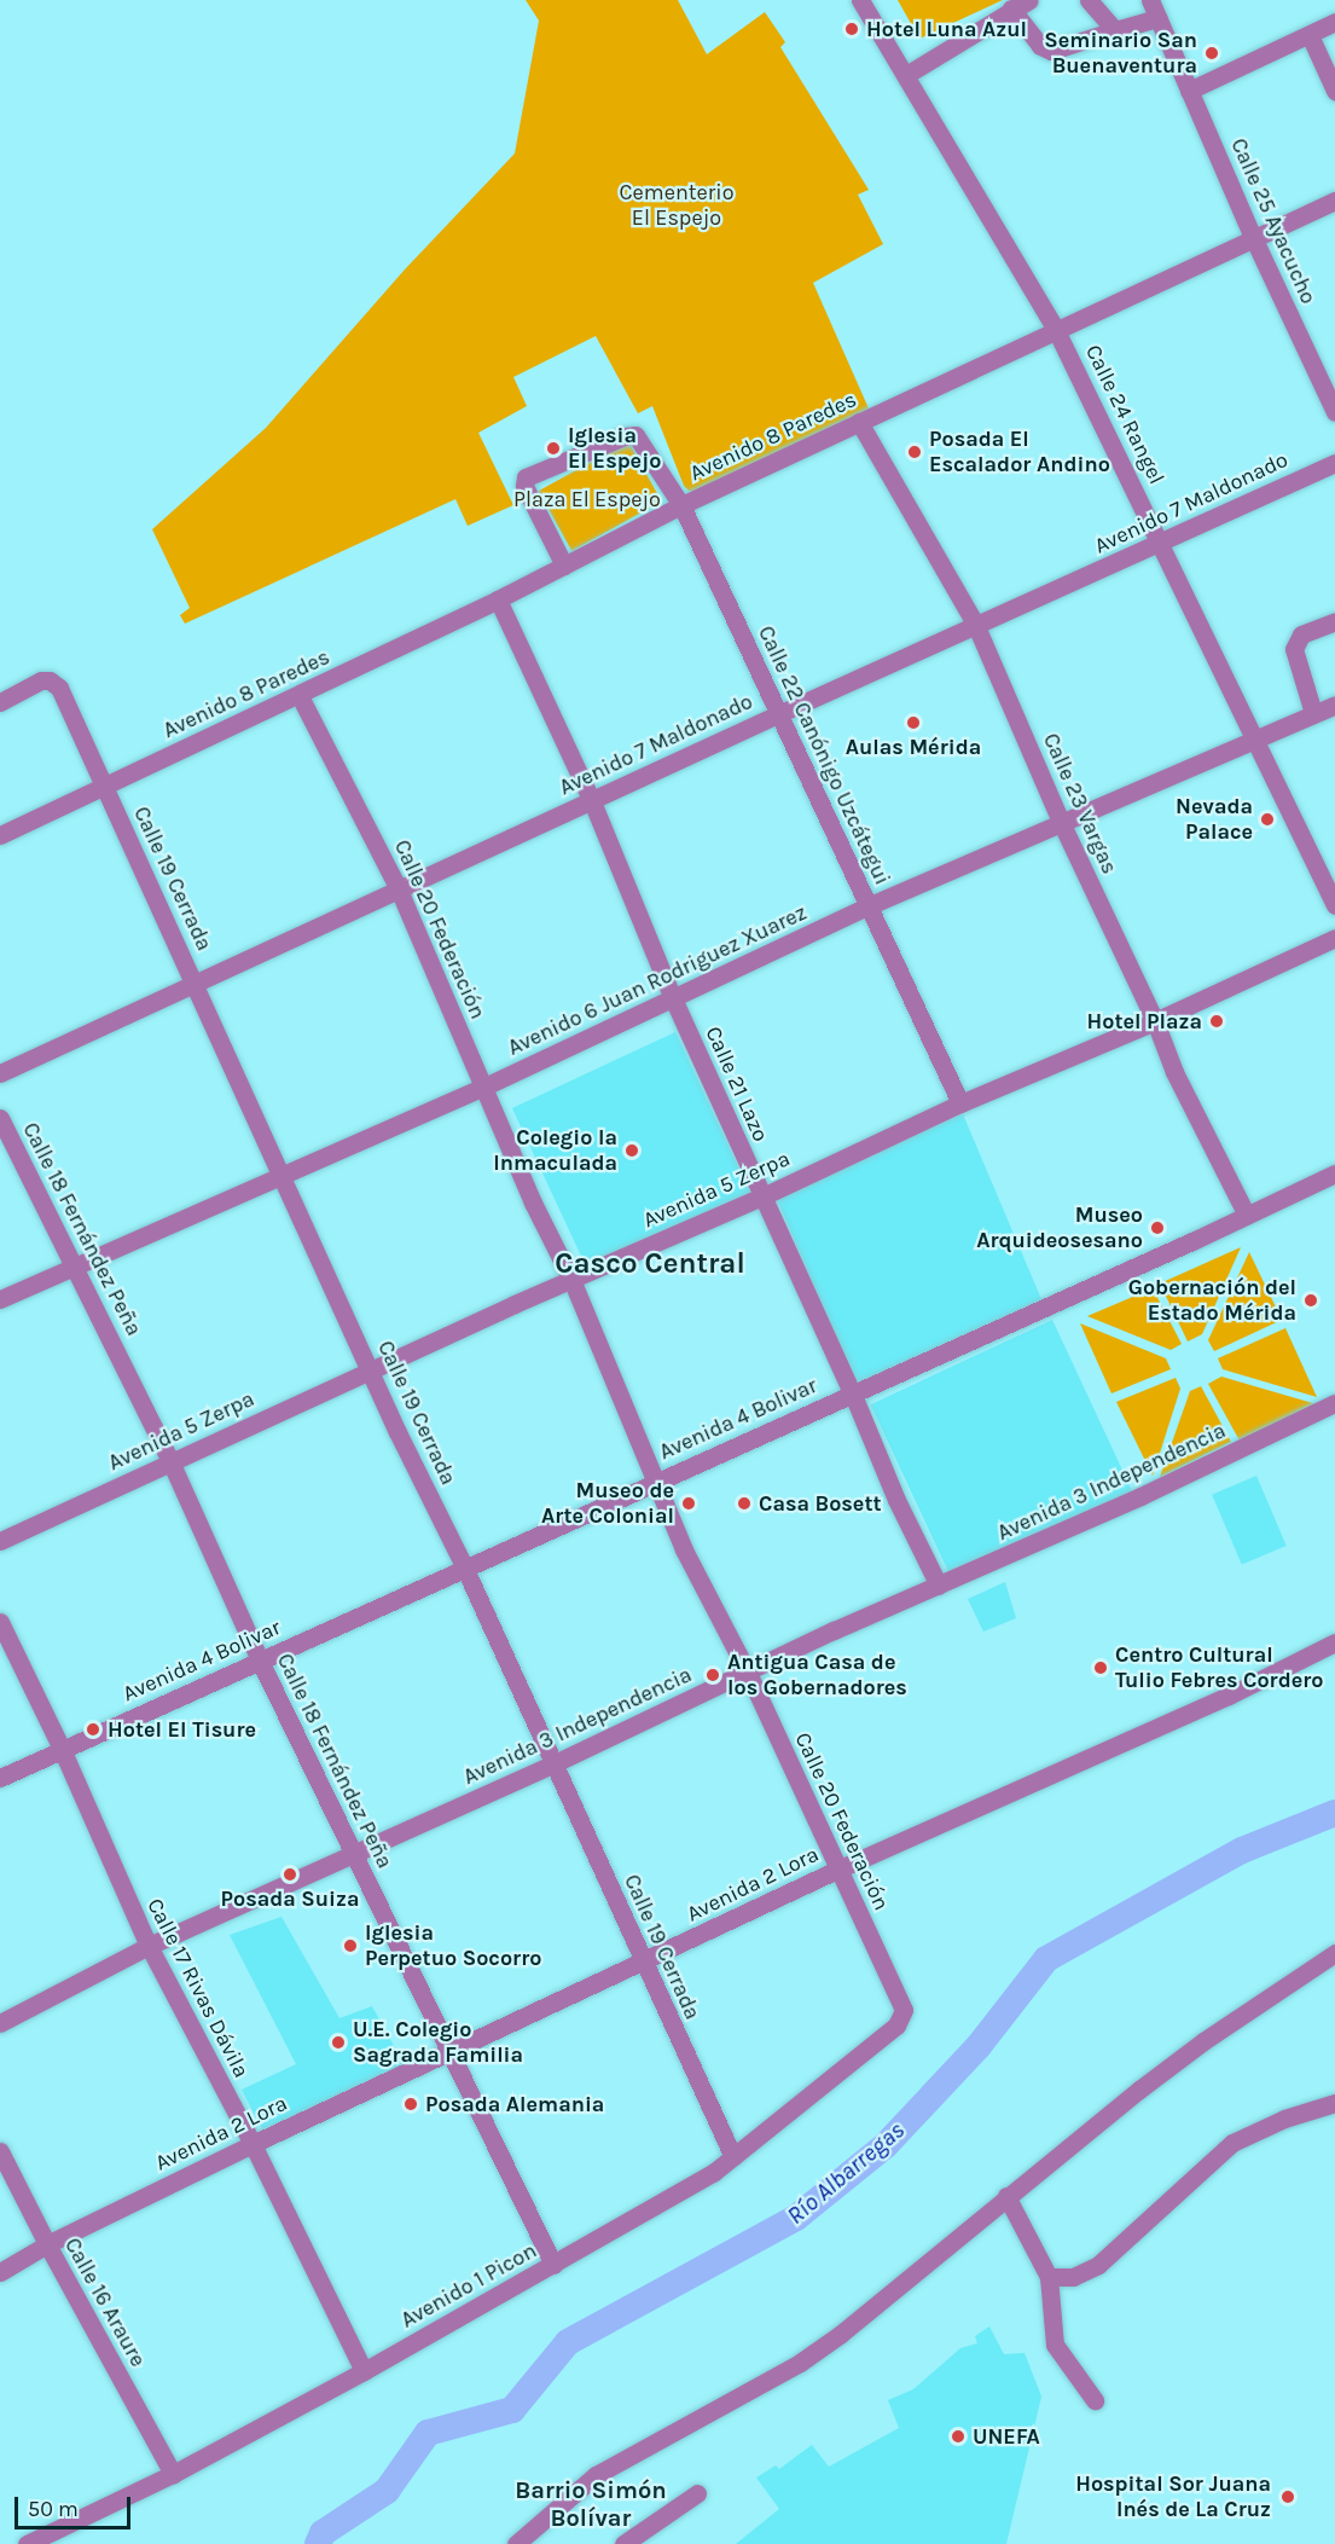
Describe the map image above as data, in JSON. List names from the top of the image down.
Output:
{
  "streets": {
    "street": [
      "Calle 25 Ayacucho",
      "Calle 24 Rangel",
      "Avenido 8 Paredes",
      "Avenido 7 Maldonado",
      "Calle 22 Canónigo Uzcátegui",
      "Calle 23 Vargas",
      "Calle 19 Cerrada",
      "Calle 20 Federación",
      "Avenido 6 Juan Rodriguez Xuarez",
      "Calle 21 Lazo",
      "Avenida 5 Zerpa",
      "Calle 18 Fernández Peña",
      "Avenida 4 Bolivar",
      "Avenida 3 Independencia",
      "Avenida 2 Lora",
      "Calle 17 Rivas Dávila",
      "Avenido 1 Picon",
      "Calle 16 Araure"
    ]
  },
  "crossings": [
    ["Calle 25 Ayacucho", "Avenido 8 Paredes"],
    ["Calle 24 Rangel", "Avenido 8 Paredes"],
    ["Calle 24 Rangel", "Avenido 7 Maldonado"],
    ["Calle 24 Rangel", "Avenido 6 Juan Rodriguez Xuarez"],
    ["Avenido 8 Paredes", "Calle 22 Canónigo Uzcátegui"],
    ["Avenido 8 Paredes", "Calle 23 Vargas"],
    ["Avenido 8 Paredes", "Calle 19 Cerrada"],
    ["Avenido 8 Paredes", "Calle 20 Federación"],
    ["Avenido 8 Paredes", "Calle 21 Lazo"],
    ["Avenido 7 Maldonado", "Calle 22 Canónigo Uzcátegui"],
    ["Avenido 7 Maldonado", "Calle 23 Vargas"],
    ["Avenido 7 Maldonado", "Calle 19 Cerrada"],
    ["Avenido 7 Maldonado", "Calle 20 Federación"],
    ["Avenido 7 Maldonado", "Calle 21 Lazo"],
    ["Calle 22 Canónigo Uzcátegui", "Avenido 6 Juan Rodriguez Xuarez"],
    ["Calle 22 Canónigo Uzcátegui", "Avenida 5 Zerpa"],
    ["Calle 23 Vargas", "Avenido 6 Juan Rodriguez Xuarez"],
    ["Calle 23 Vargas", "Avenida 5 Zerpa"],
    ["Calle 23 Vargas", "Avenida 4 Bolivar"],
    ["Calle 19 Cerrada", "Avenido 6 Juan Rodriguez Xuarez"],
    ["Calle 19 Cerrada", "Avenida 5 Zerpa"],
    ["Calle 19 Cerrada", "Avenida 4 Bolivar"],
    ["Calle 19 Cerrada", "Avenida 3 Independencia"],
    ["Calle 19 Cerrada", "Avenida 2 Lora"],
    ["Calle 19 Cerrada", "Avenido 1 Picon"],
    ["Calle 20 Federación", "Avenido 6 Juan Rodriguez Xuarez"],
    ["Calle 20 Federación", "Avenida 5 Zerpa"],
    ["Calle 20 Federación", "Avenida 4 Bolivar"],
    ["Calle 20 Federación", "Avenida 3 Independencia"],
    ["Calle 20 Federación", "Avenida 2 Lora"],
    ["Calle 20 Federación", "Avenido 1 Picon"],
    ["Avenido 6 Juan Rodriguez Xuarez", "Calle 21 Lazo"],
    ["Avenido 6 Juan Rodriguez Xuarez", "Calle 18 Fernández Peña"],
    ["Calle 21 Lazo", "Avenida 5 Zerpa"],
    ["Calle 21 Lazo", "Avenida 4 Bolivar"],
    ["Calle 21 Lazo", "Avenida 3 Independencia"],
    ["Avenida 5 Zerpa", "Calle 18 Fernández Peña"],
    ["Calle 18 Fernández Peña", "Avenida 4 Bolivar"],
    ["Calle 18 Fernández Peña", "Avenida 3 Independencia"],
    ["Calle 18 Fernández Peña", "Avenida 2 Lora"],
    ["Calle 18 Fernández Peña", "Avenido 1 Picon"],
    ["Avenida 4 Bolivar", "Calle 17 Rivas Dávila"],
    ["Avenida 3 Independencia", "Calle 17 Rivas Dávila"],
    ["Avenida 2 Lora", "Calle 17 Rivas Dávila"],
    ["Avenida 2 Lora", "Calle 16 Araure"],
    ["Calle 17 Rivas Dávila", "Avenido 1 Picon"],
    ["Avenido 1 Picon", "Calle 16 Araure"]
  ],
  "districts": ["Casco Central", "Barrio Simón Bolívar"],
  "water": ["Río Albarregas"],
  "parks": ["Cementerio El Espejo", "Plaza El Espejo"],
  "places": [
    "Hotel Luna Azul",
    "Seminario San Buenaventura",
    "Iglesia El Espejo",
    "Posada El Escalador Andino",
    "Aulas Mérida",
    "Nevada Palace",
    "Hotel Plaza",
    "Colegio la Inmaculada",
    "Museo Arquideosesano",
    "Gobernación del Estado Mérida",
    "Museo de Arte Colonial",
    "Casa Bosett",
    "Centro Cultural Tulio Febres Cordero",
    "Antigua Casa de los Gobernadores",
    "Hotel El Tisure",
    "Posada Suiza",
    "Iglesia Perpetuo Socorro",
    "U.E. Colegio Sagrada Familia",
    "Posada Alemania",
    "UNEFA",
    "Hospital Sor Juana Inés de La Cruz"
  ],
  "scale_bar": "50 m"
}
